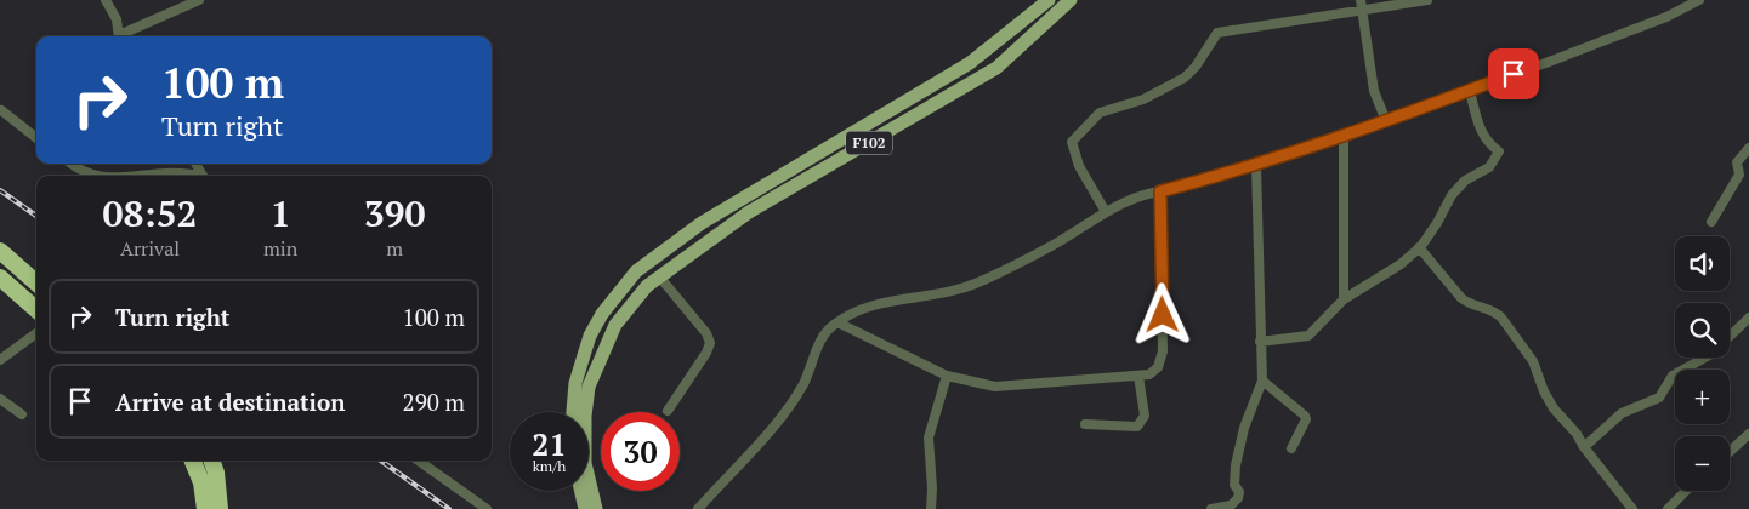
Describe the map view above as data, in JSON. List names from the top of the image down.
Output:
{
  "streets": {
    "main road": ["F102"]
  },
  "page": {
    "turn": ["100 m", "Turn right"],
    "eta": [
      "08:52",
      "Arrival",
      "1",
      "min",
      "390",
      "m"
    ],
    "map_buttons": ["+", "−"],
    "list": [
      {
        "name": "Turn right",
        "value": "100 m"
      },
      {
        "name": "Arrive at destination",
        "value": "290 m"
      }
    ],
    "speed": "21 km/h",
    "limit": "30"
  }
}
